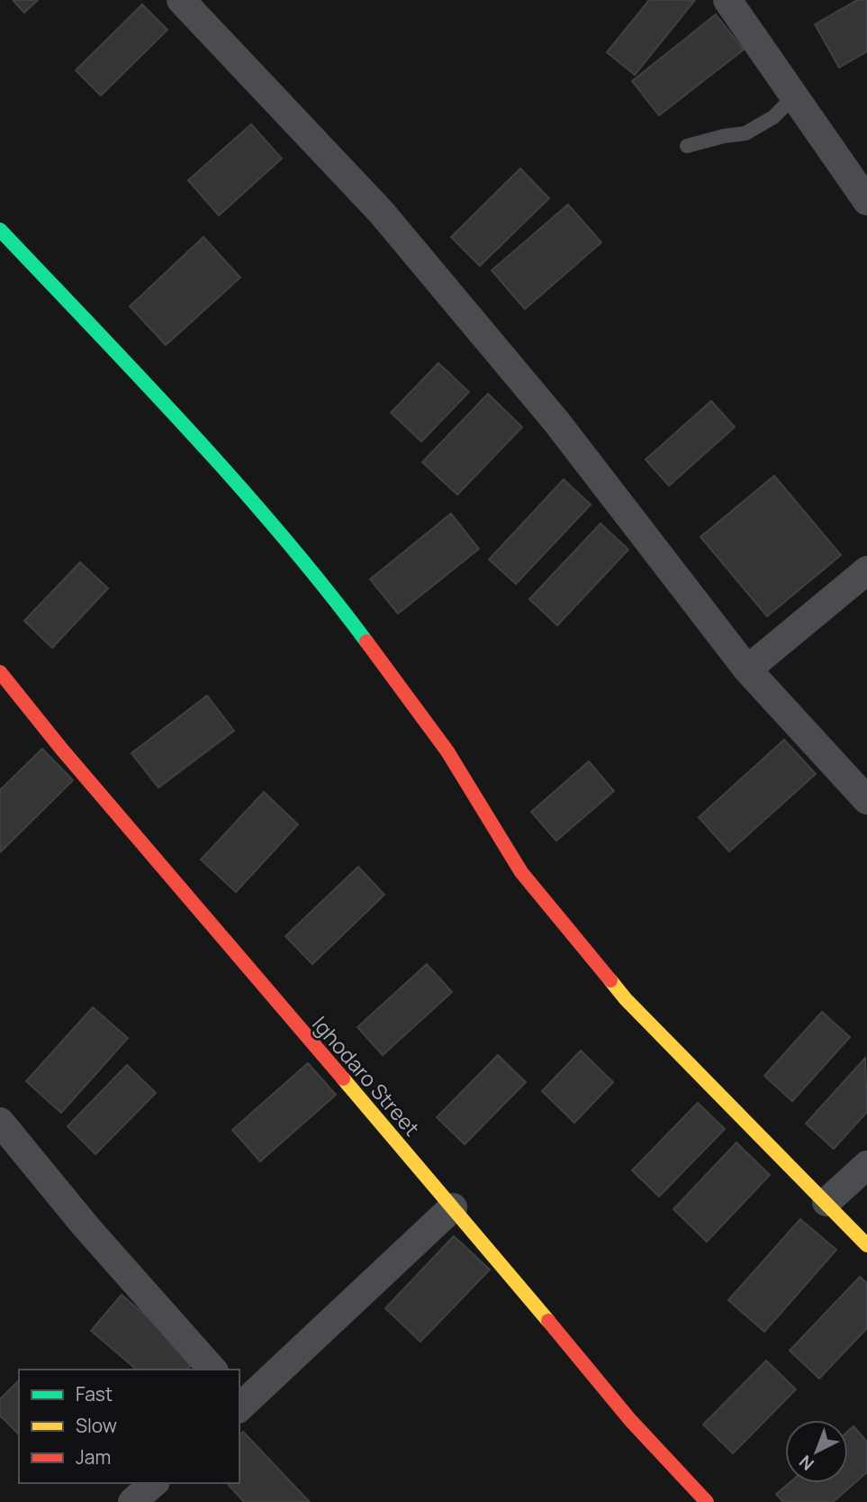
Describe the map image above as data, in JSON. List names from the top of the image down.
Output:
{
  "streets": {
    "street": ["Ighodaro Street"]
  },
  "legend": ["Fast", "Slow", "Jam"],
  "north": "bottom left"
}
